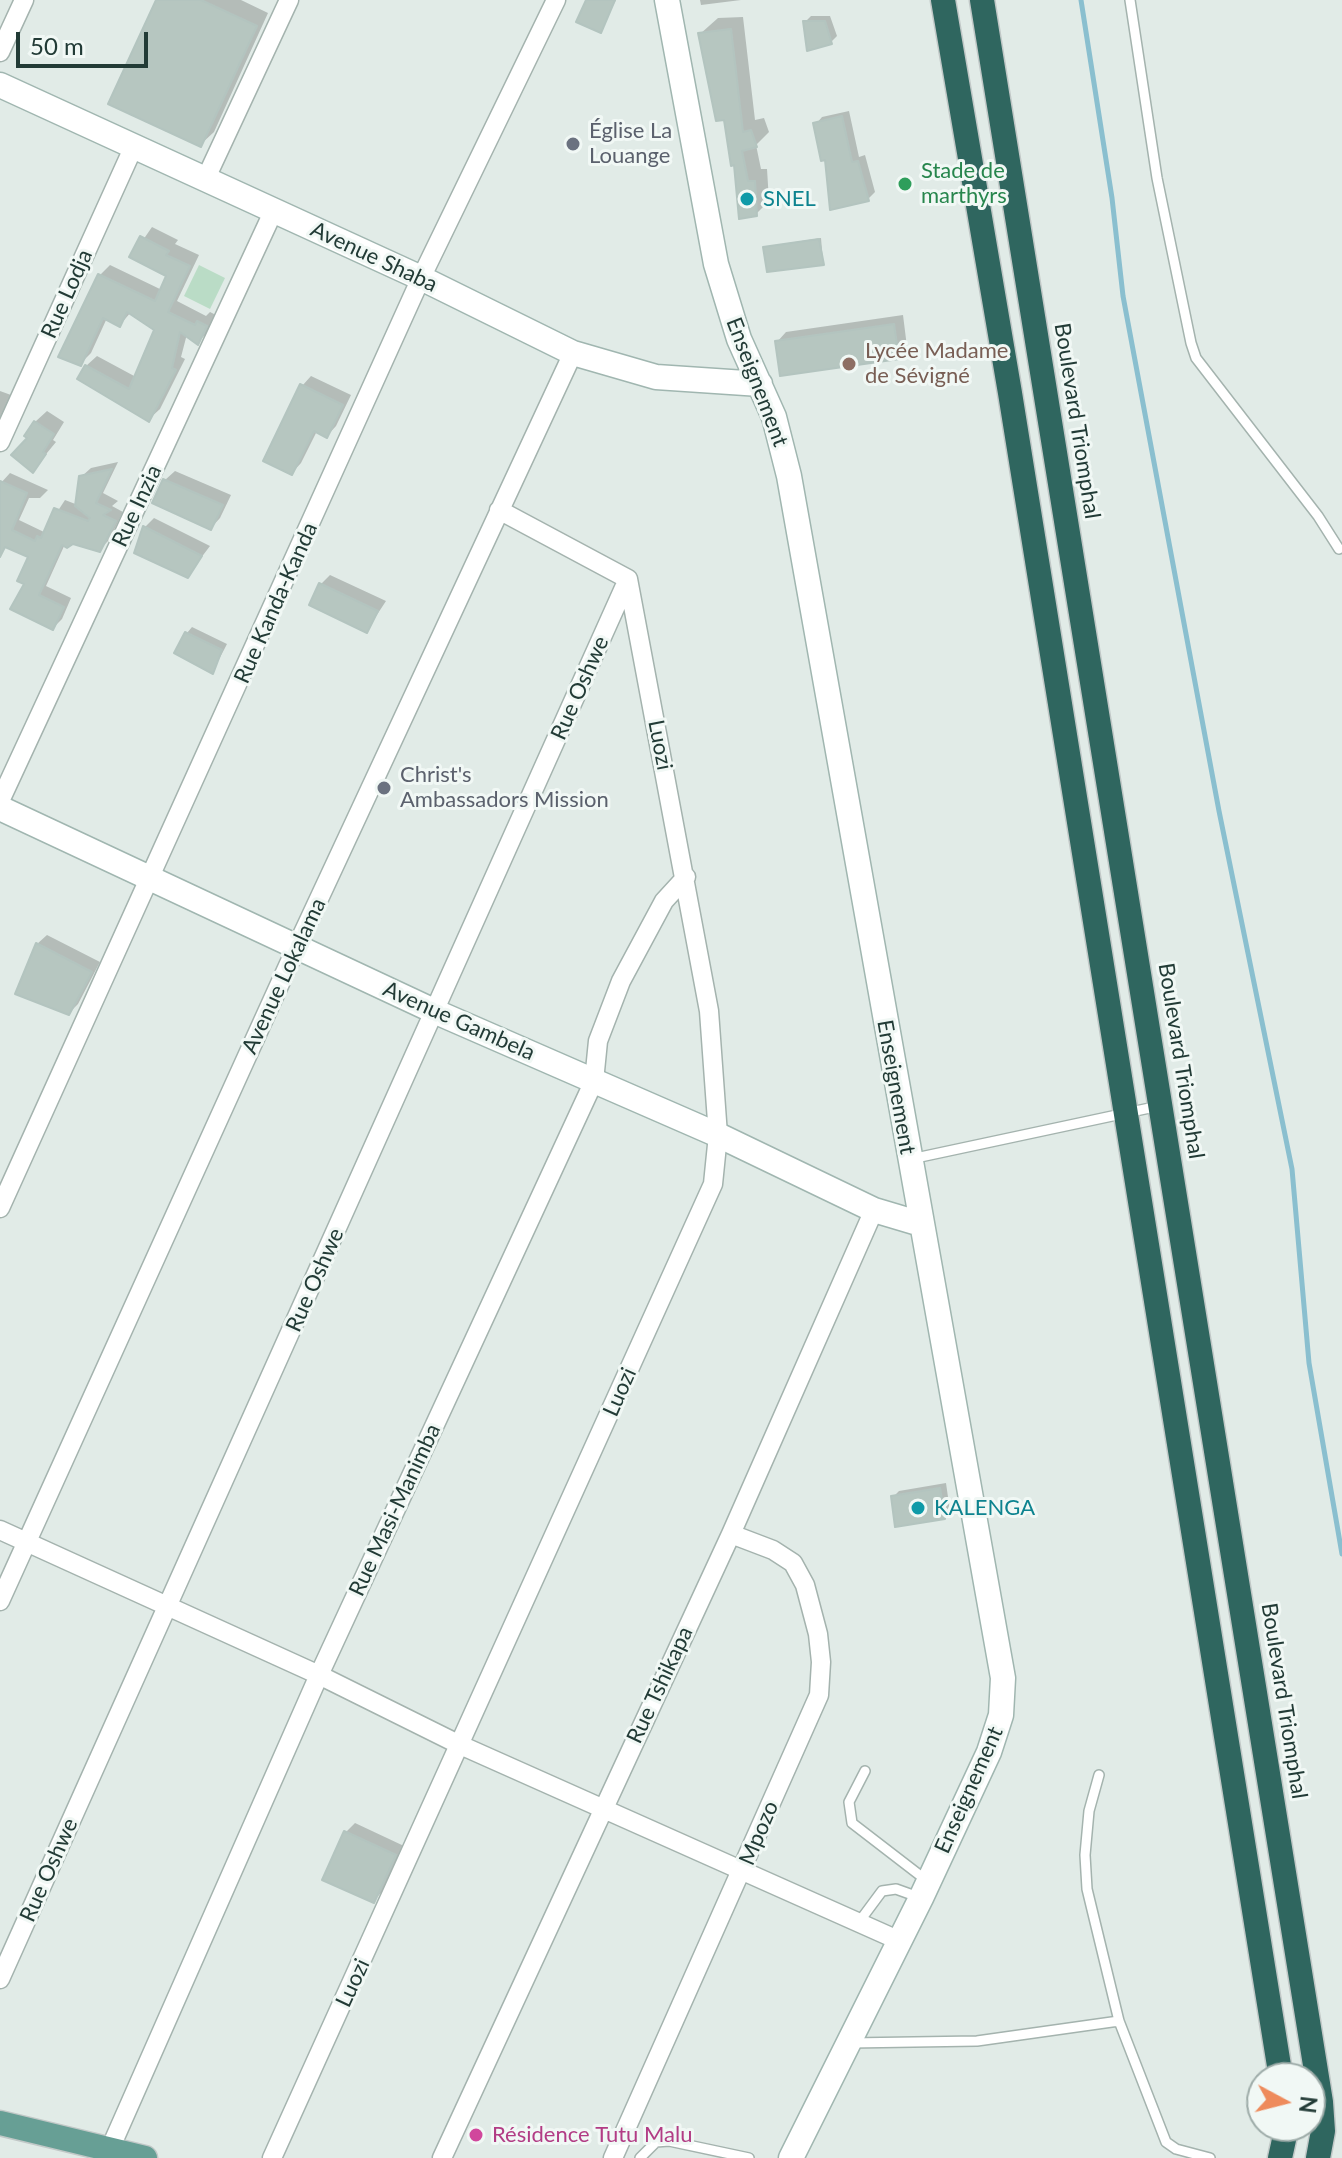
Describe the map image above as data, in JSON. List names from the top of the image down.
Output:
{
  "streets": {
    "highway": ["Boulevard Triomphal"],
    "street": [
      "Avenue Shaba",
      "Rue Lodja",
      "Enseignement",
      "Rue Inzia",
      "Rue Kanda-Kanda",
      "Rue Oshwe",
      "Luozi",
      "Avenue Lokalama",
      "Avenue Gambela",
      "Rue Masi-Manimba",
      "Rue Tshikapa",
      "Mpozo"
    ]
  },
  "crossings": [
    ["Avenue Shaba", "Rue Lodja"],
    ["Avenue Shaba", "Enseignement"],
    ["Avenue Shaba", "Rue Inzia"],
    ["Avenue Shaba", "Rue Kanda-Kanda"],
    ["Avenue Shaba", "Avenue Lokalama"],
    ["Enseignement", "Avenue Gambela"],
    ["Rue Kanda-Kanda", "Avenue Gambela"],
    ["Rue Oshwe", "Luozi"],
    ["Rue Oshwe", "Avenue Gambela"],
    ["Luozi", "Avenue Gambela"],
    ["Luozi", "Rue Masi-Manimba"],
    ["Avenue Lokalama", "Avenue Gambela"],
    ["Avenue Gambela", "Rue Masi-Manimba"],
    ["Avenue Gambela", "Rue Tshikapa"],
    ["Rue Tshikapa", "Mpozo"]
  ],
  "places": [
    "Église La Louange",
    "Stade de marthyrs",
    "SNEL",
    "Lycée Madame de Sévigné",
    "Christ's Ambassadors Mission",
    "KALENGA",
    "Résidence Tutu Malu"
  ],
  "scale_bar": "50 m",
  "north": "right"
}
